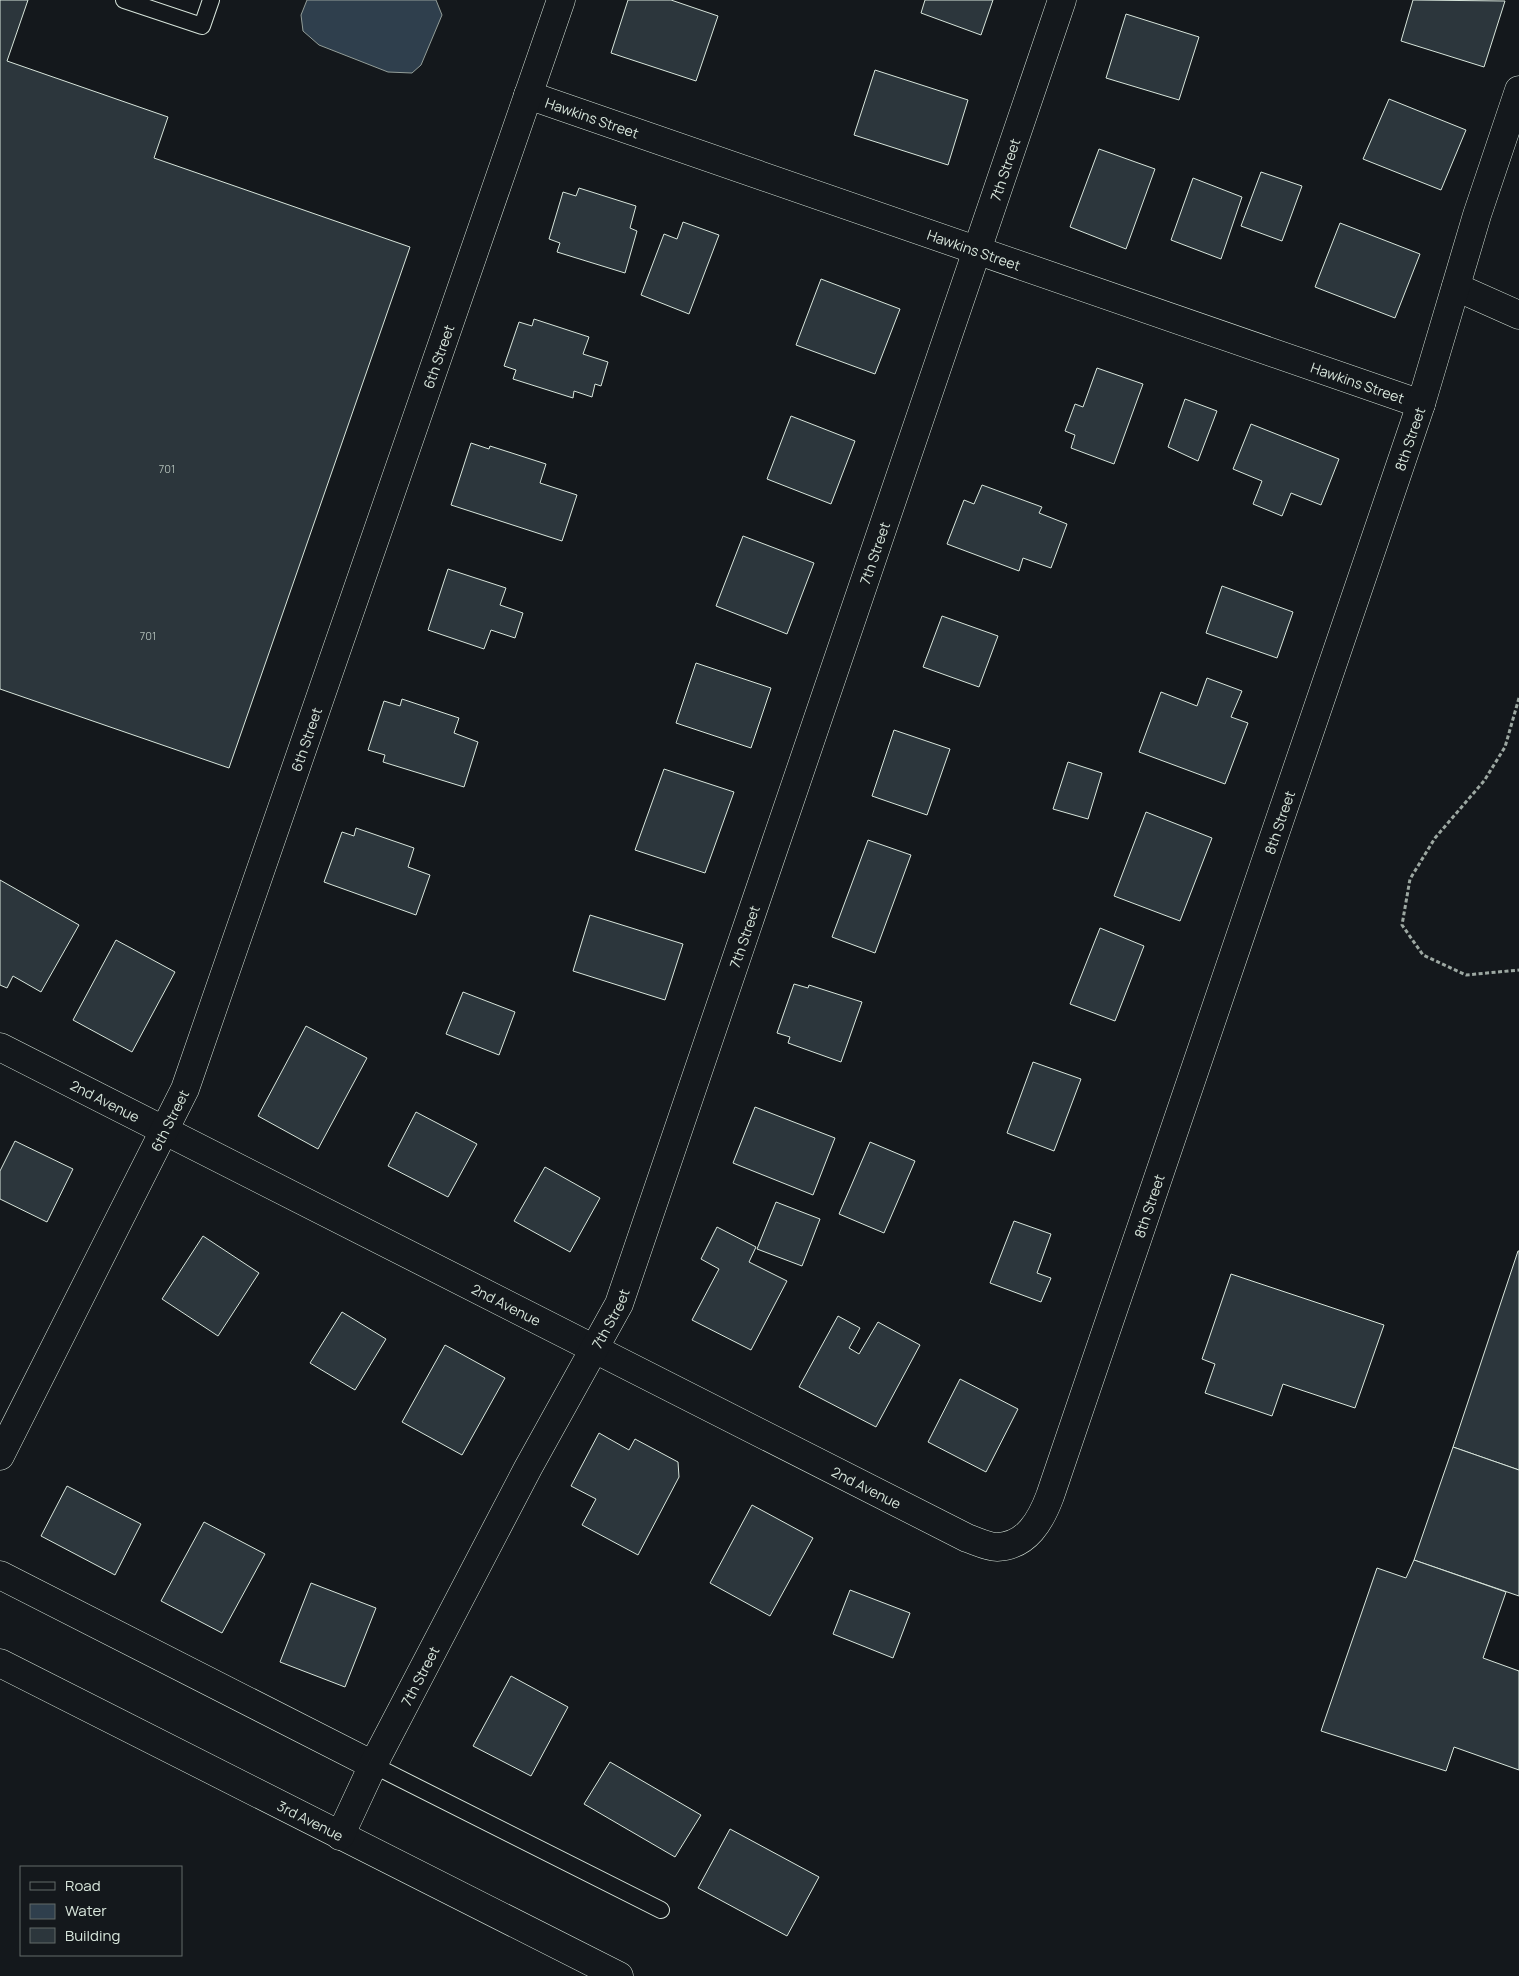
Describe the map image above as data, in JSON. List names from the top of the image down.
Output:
{
  "streets": {
    "street": [
      "Hawkins Street",
      "7th Street",
      "6th Street",
      "8th Street",
      "2nd Avenue",
      "3rd Avenue"
    ]
  },
  "crossings": [
    ["Hawkins Street", "7th Street"],
    ["Hawkins Street", "6th Street"],
    ["Hawkins Street", "8th Street"],
    ["7th Street", "2nd Avenue"],
    ["7th Street", "3rd Avenue"],
    ["6th Street", "2nd Avenue"],
    ["8th Street", "2nd Avenue"]
  ],
  "house_numbers": ["701", "701"],
  "legend": ["Road", "Water", "Building"]
}
